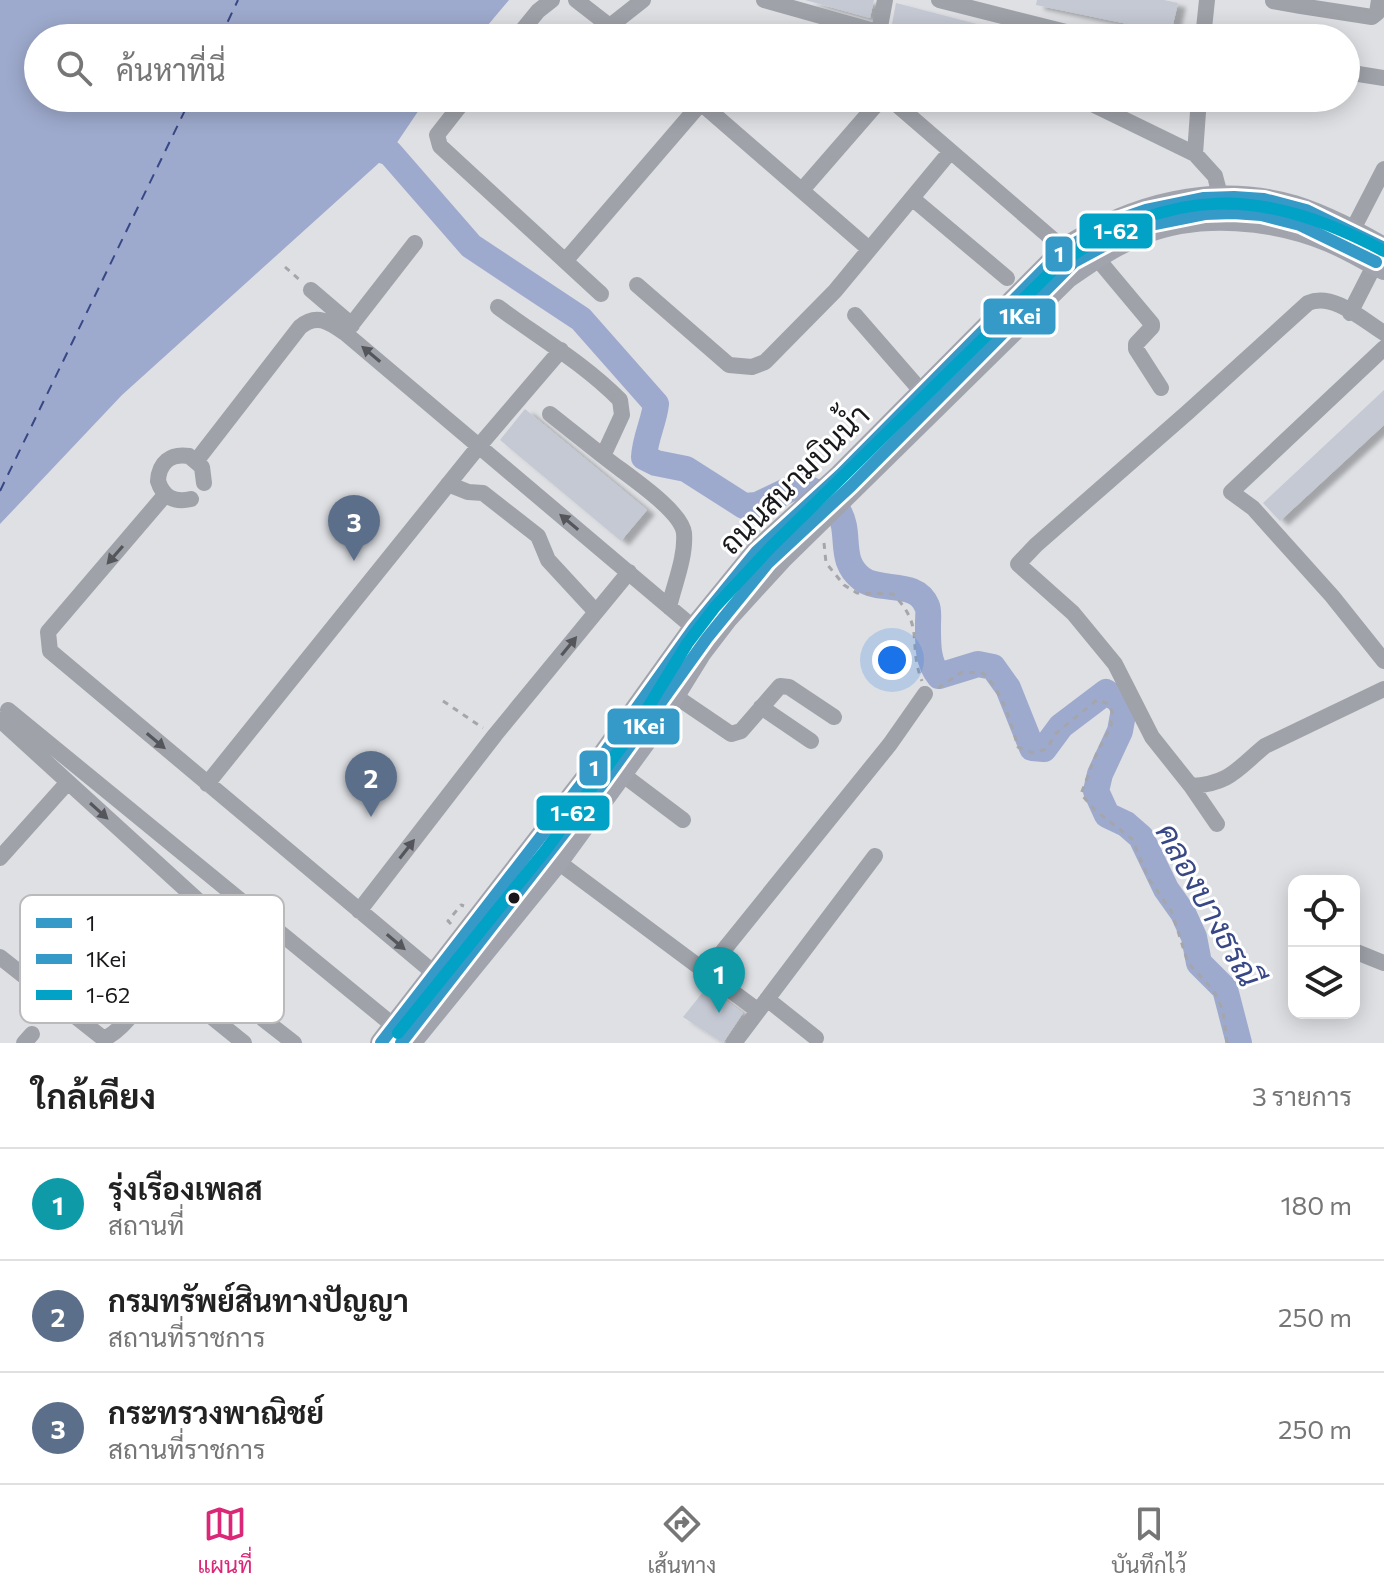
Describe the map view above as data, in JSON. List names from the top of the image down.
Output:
{
  "streets": {
    "main road": ["ถนนสนามบินน้ำ"]
  },
  "water": ["คลองบางธรณี"],
  "lines": ["transit line 1", "transit line 1-62", "transit line 1Kei"],
  "legend": ["1", "1Kei", "1-62"],
  "page": {
    "search": "ค้นหาที่นี่",
    "pins": ["3", "2", "1"],
    "heading": ["ใกล้เคียง", "3 รายการ"],
    "list": [
      {
        "mark": "1",
        "name": "รุ่งเรืองเพลส",
        "note": "สถานที่",
        "value": "180 m"
      },
      {
        "mark": "2",
        "name": "กรมทรัพย์สินทางปัญญา",
        "note": "สถานที่ราชการ",
        "value": "250 m"
      },
      {
        "mark": "3",
        "name": "กระทรวงพาณิชย์",
        "note": "สถานที่ราชการ",
        "value": "250 m"
      }
    ],
    "nav": ["แผนที่", "เส้นทาง", "บันทึกไว้"]
  }
}
